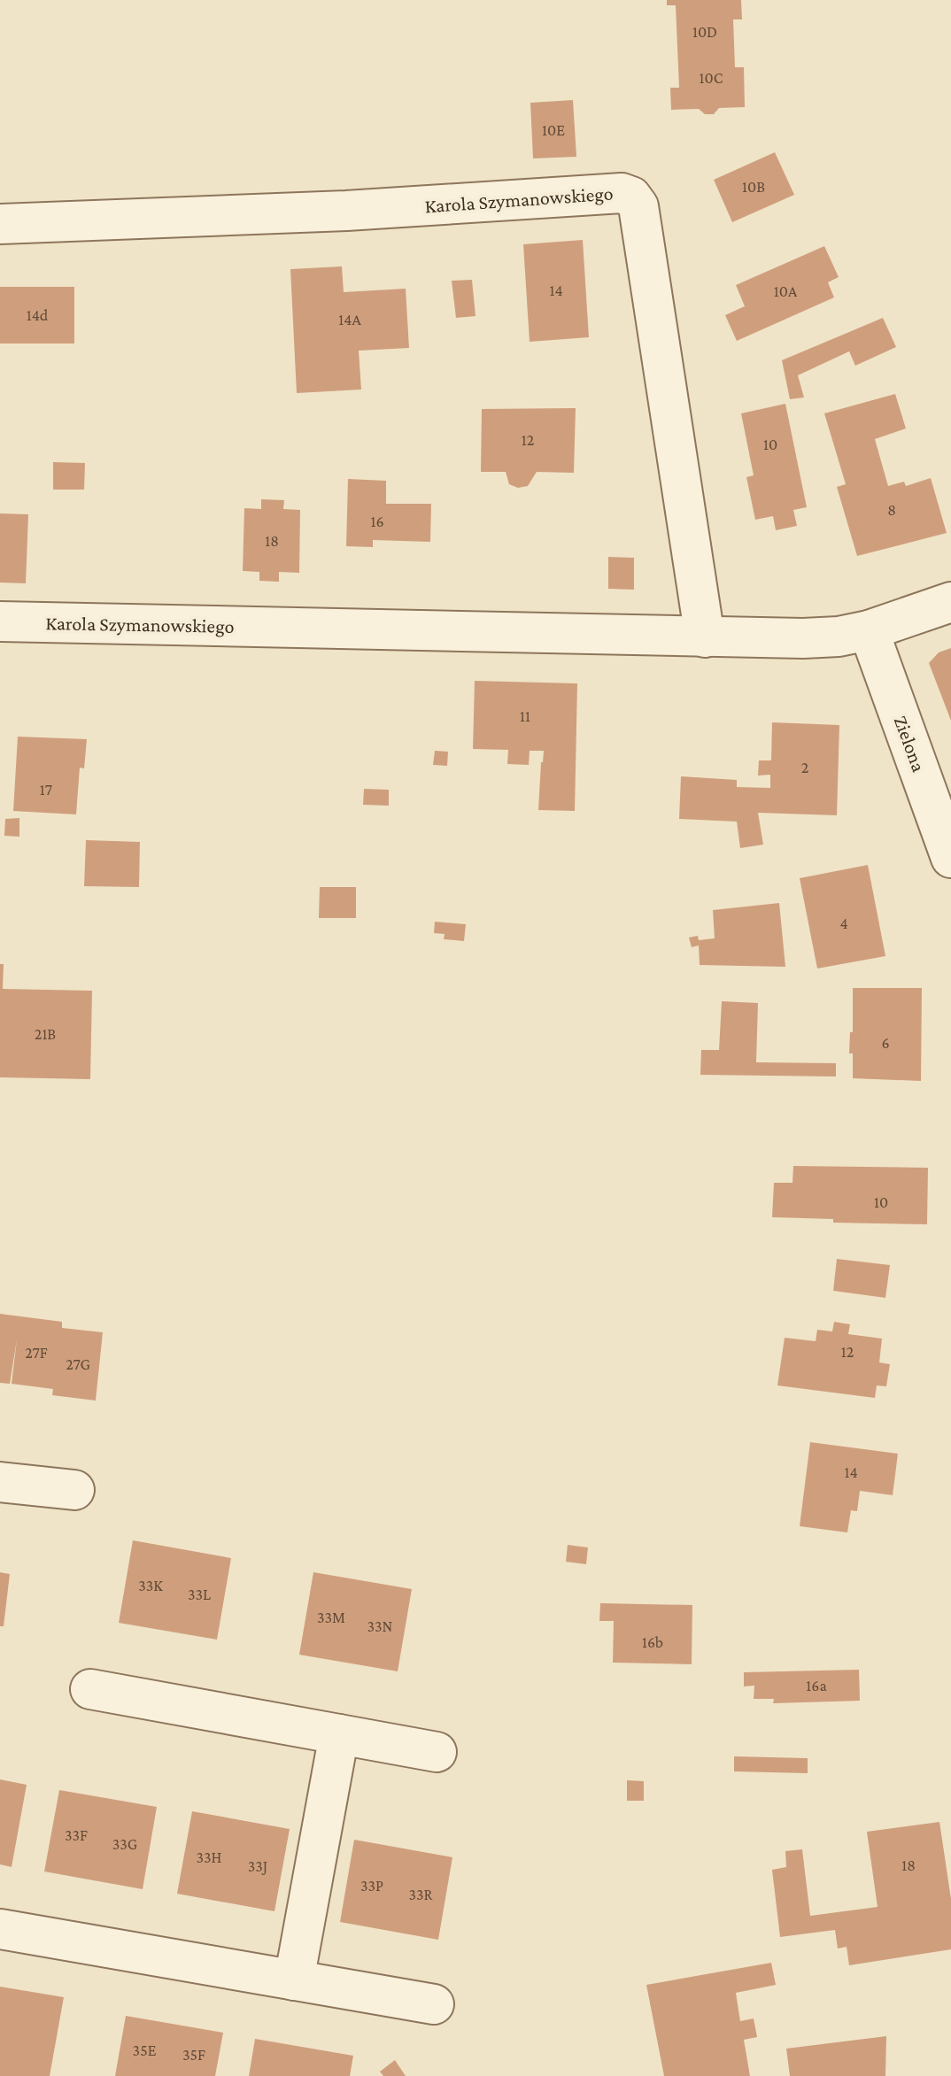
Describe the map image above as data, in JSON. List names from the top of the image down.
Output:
{
  "streets": {
    "street": ["Karola Szymanowskiego", "Zielona"]
  },
  "crossings": [
    ["Karola Szymanowskiego", "Zielona"]
  ],
  "house_numbers": [
    "10D",
    "10C",
    "10E",
    "10B",
    "14",
    "10A",
    "14d",
    "14A",
    "12",
    "10",
    "8",
    "16",
    "18",
    "11",
    "2",
    "17",
    "4",
    "21B",
    "6",
    "10",
    "12",
    "27F",
    "27G",
    "14",
    "33K",
    "33L",
    "33M",
    "33N",
    "16b",
    "16a",
    "33F",
    "33G",
    "33H",
    "18",
    "33J",
    "33P",
    "33R",
    "35E",
    "35F"
  ]
}
